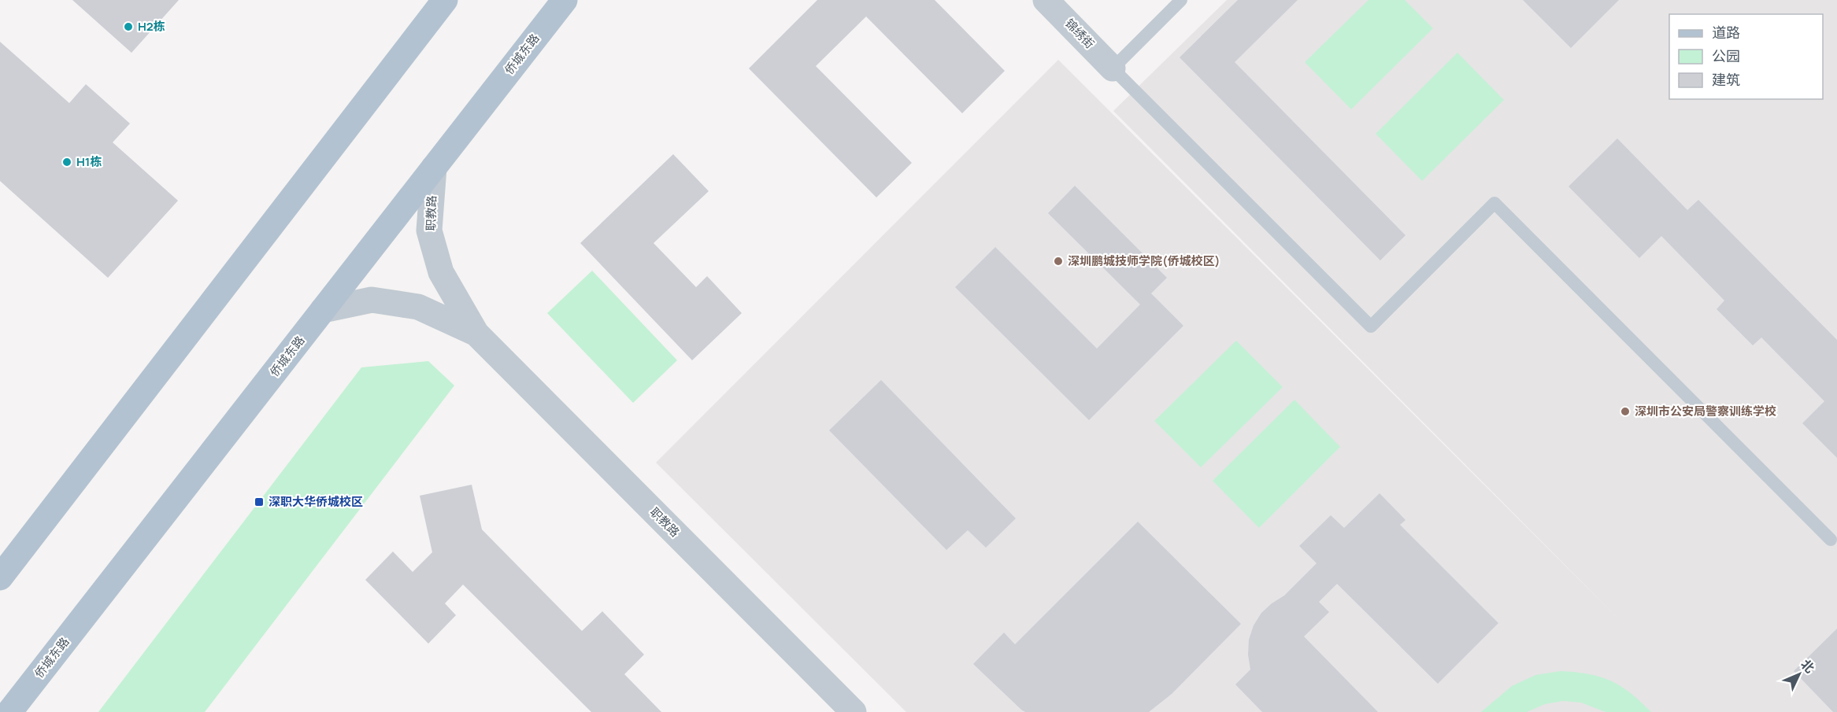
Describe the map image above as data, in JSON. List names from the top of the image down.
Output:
{
  "streets": {
    "main road": ["侨城东路"],
    "street": ["锦绣街", "职教路"]
  },
  "crossings": [
    ["侨城东路", "职教路"]
  ],
  "places": {
    "other": [
      "H2栋",
      "H1栋",
      "深圳鹏城技师学院(侨城校区)",
      "深圳市公安局警察训练学校"
    ],
    "transit": ["深职大华侨城校区"]
  },
  "legend": ["道路", "公园", "建筑"],
  "north": "top right"
}
